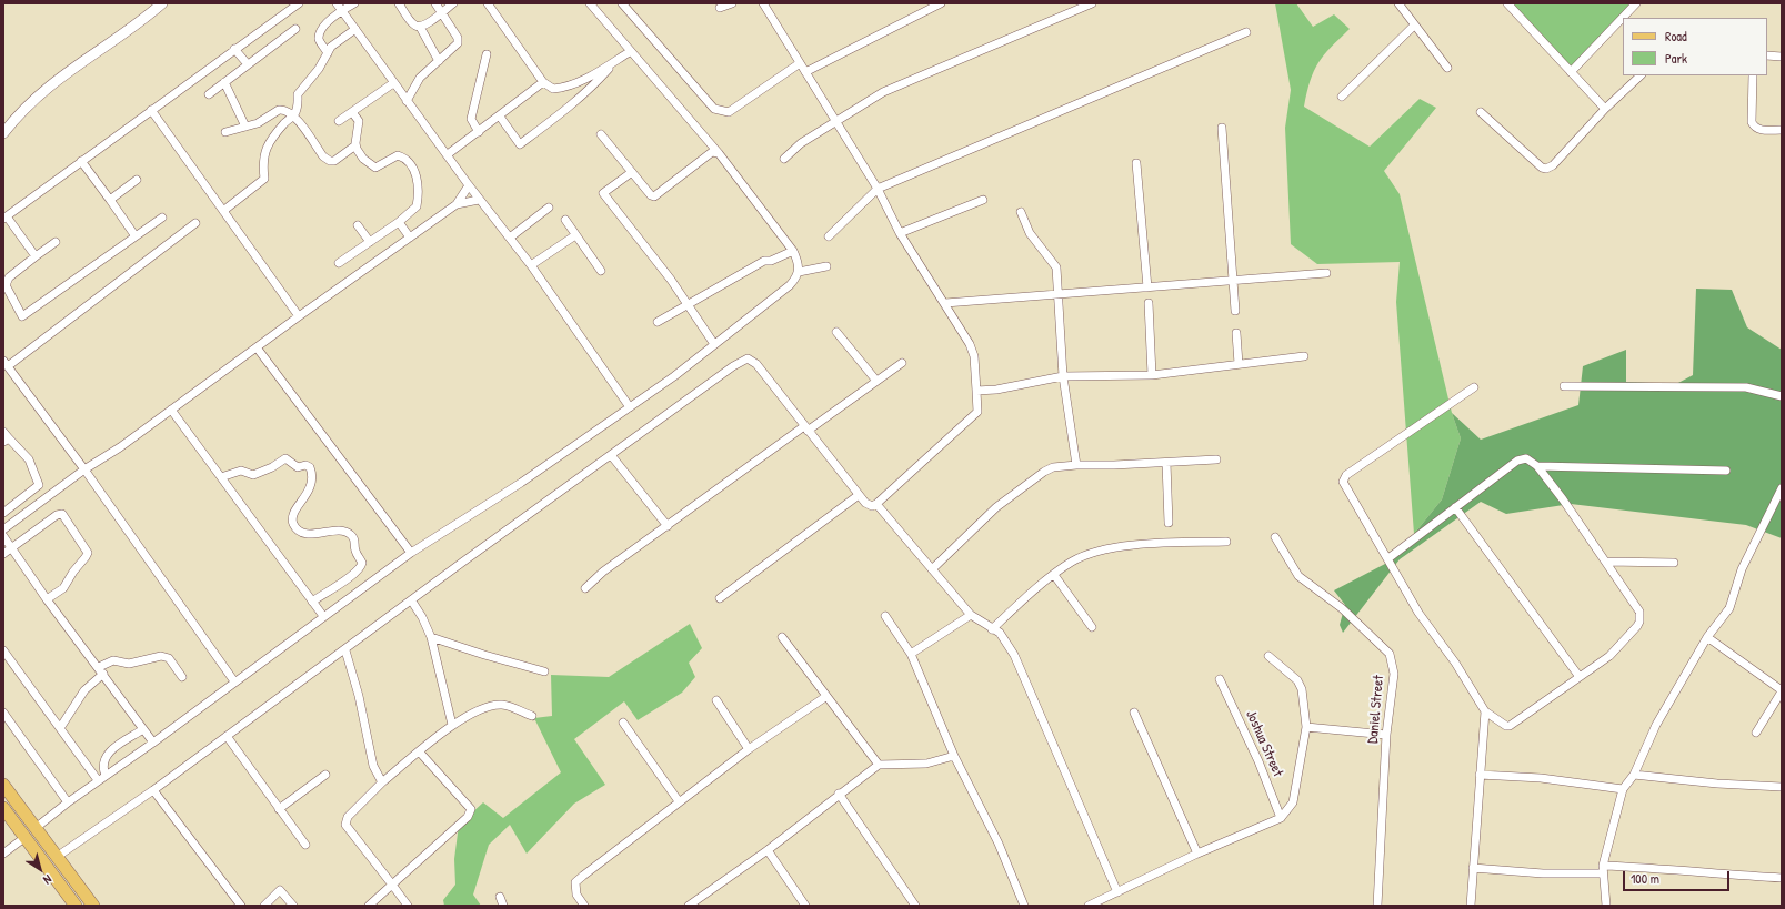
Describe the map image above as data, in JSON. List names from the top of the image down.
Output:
{
  "streets": {
    "street": ["Daniel Street", "Joshua Street"]
  },
  "legend": ["Road", "Park"],
  "scale_bar": "100 m",
  "north": "bottom right"
}
